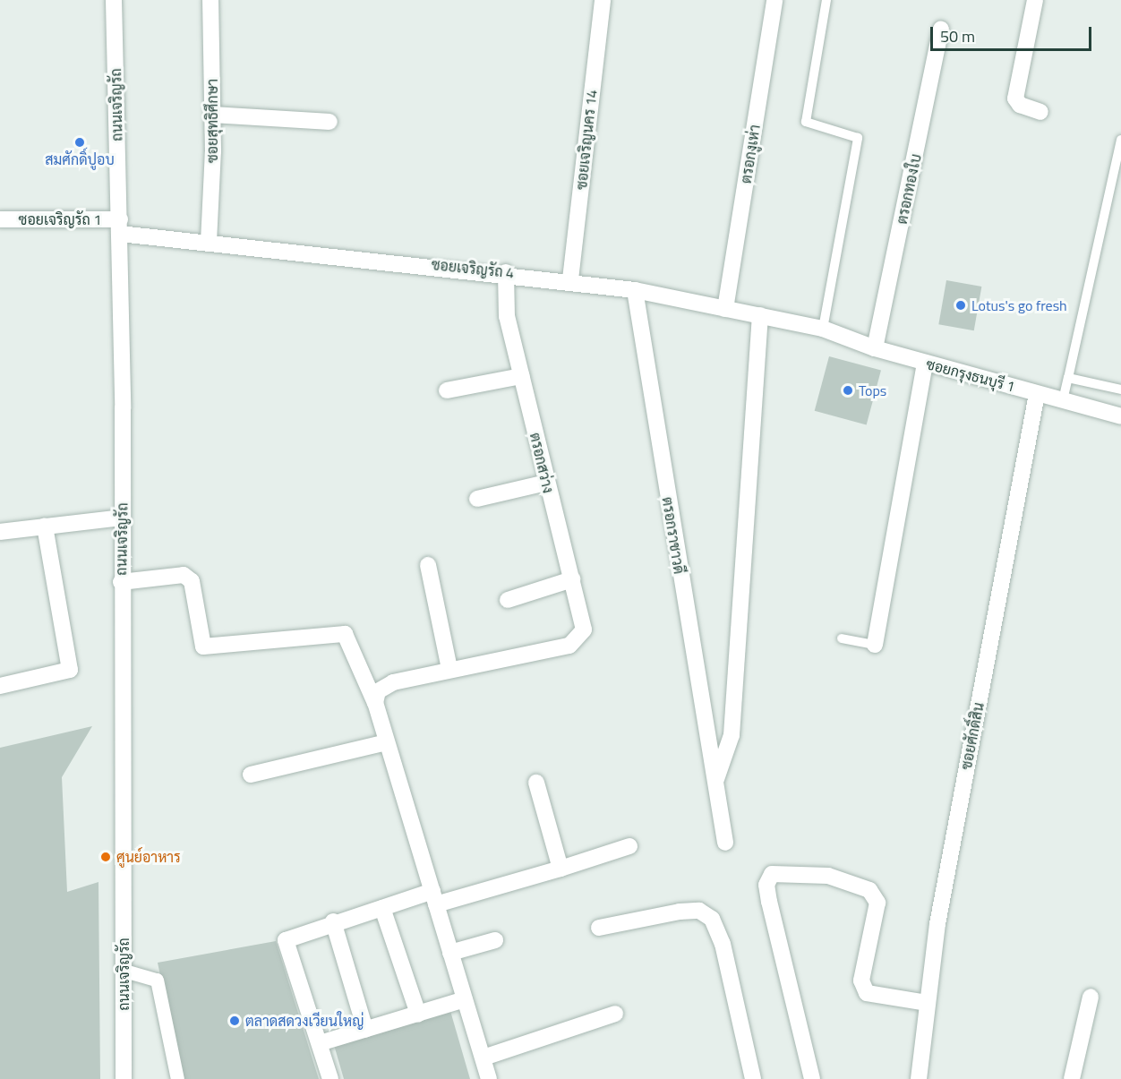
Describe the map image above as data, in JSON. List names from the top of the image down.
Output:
{
  "streets": {
    "street": [
      "ถนนเจริญรัถ",
      "ซอยสุทธิศึกษา",
      "ซอยเจริญนคร 14",
      "ตรอกงูเห่า",
      "ตรอกทองใบ",
      "ซอยเจริญรัถ 1",
      "ซอยเจริญรัถ 4",
      "ซอยกรุงธนบุรี 1",
      "ตรอกสว่าง",
      "ตรอกราชาวดี",
      "ซอยศักดิ์สิน"
    ]
  },
  "crossings": [
    ["ถนนเจริญรัถ", "ซอยเจริญรัถ 1"],
    ["ถนนเจริญรัถ", "ซอยเจริญรัถ 4"],
    ["ซอยสุทธิศึกษา", "ซอยเจริญรัถ 4"],
    ["ซอยเจริญนคร 14", "ซอยเจริญรัถ 4"],
    ["ตรอกงูเห่า", "ซอยเจริญรัถ 4"],
    ["ตรอกทองใบ", "ซอยกรุงธนบุรี 1"],
    ["ซอยเจริญรัถ 1", "ซอยเจริญรัถ 4"],
    ["ซอยเจริญรัถ 4", "ซอยกรุงธนบุรี 1"],
    ["ซอยเจริญรัถ 4", "ตรอกสว่าง"],
    ["ซอยเจริญรัถ 4", "ตรอกราชาวดี"],
    ["ซอยกรุงธนบุรี 1", "ซอยศักดิ์สิน"]
  ],
  "places": [
    "สมศักดิ์ปูอบ",
    "Lotus's go fresh",
    "Tops",
    "ศูนย์อาหาร",
    "ตลาดสดวงเวียนใหญ่"
  ],
  "scale_bar": "50 m"
}
